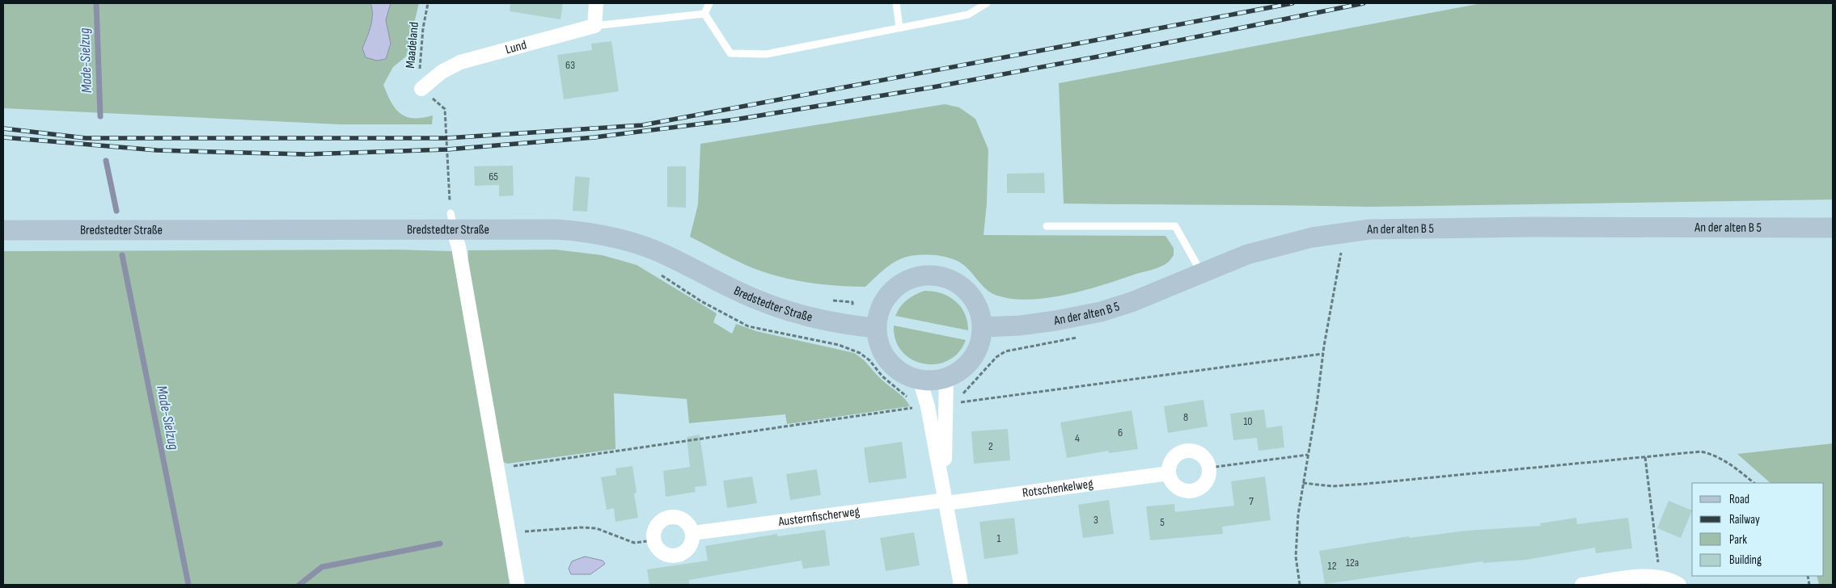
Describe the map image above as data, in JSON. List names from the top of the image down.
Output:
{
  "streets": {
    "main road": ["An der alten B 5", "Bredstedter Straße"],
    "street": ["Lund", "Rotschenkelweg", "Austernfischerweg"],
    "path": ["Maadeland"]
  },
  "crossings": [
    ["Maadeland", "Lund"],
    ["An der alten B 5", "Bredstedter Straße"],
    ["Rotschenkelweg", "Austernfischerweg"]
  ],
  "water": ["Made-Sielzug"],
  "house_numbers": [
    "63",
    "65",
    "8",
    "10",
    "6",
    "4",
    "2",
    "7",
    "3",
    "5",
    "1",
    "12a",
    "12"
  ],
  "legend": [
    "Road",
    "Railway",
    "Park",
    "Building"
  ]
}
